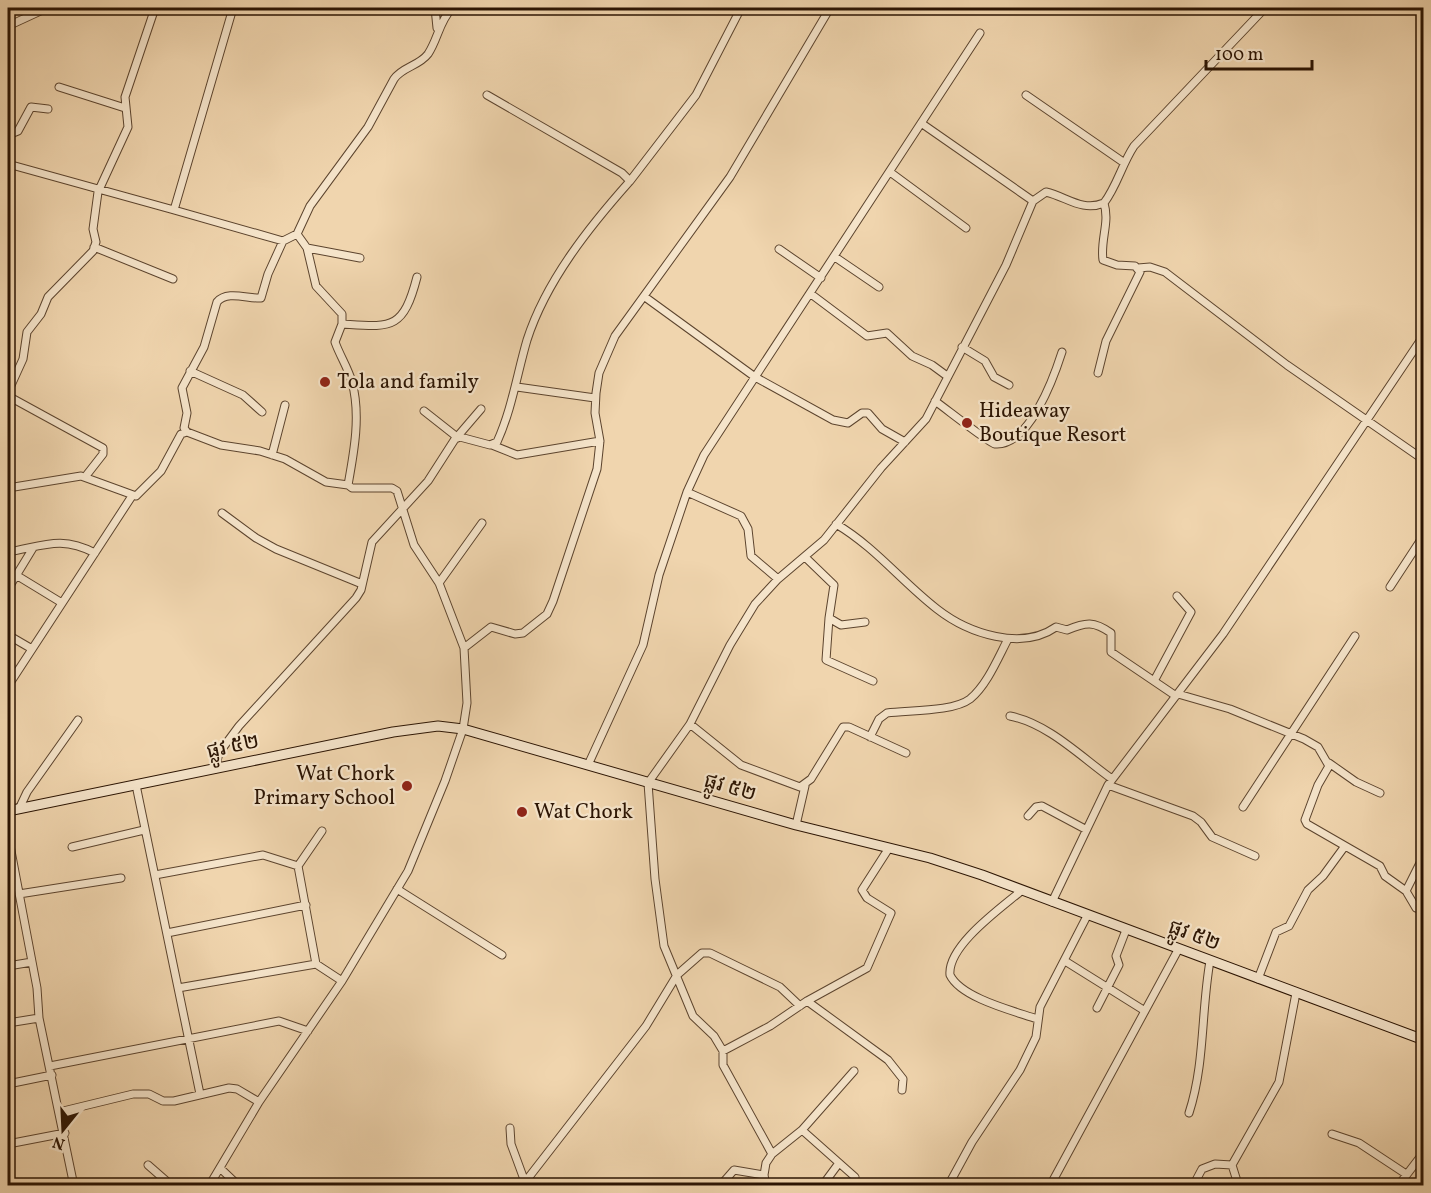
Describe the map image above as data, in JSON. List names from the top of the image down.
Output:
{
  "streets": {
    "street": ["ផ្លូវ ៥២"]
  },
  "places": [
    "Tola and family",
    "Hideaway Boutique Resort",
    "Wat Chork Primary School",
    "Wat Chork"
  ],
  "scale_bar": "100 m",
  "north": "bottom"
}
